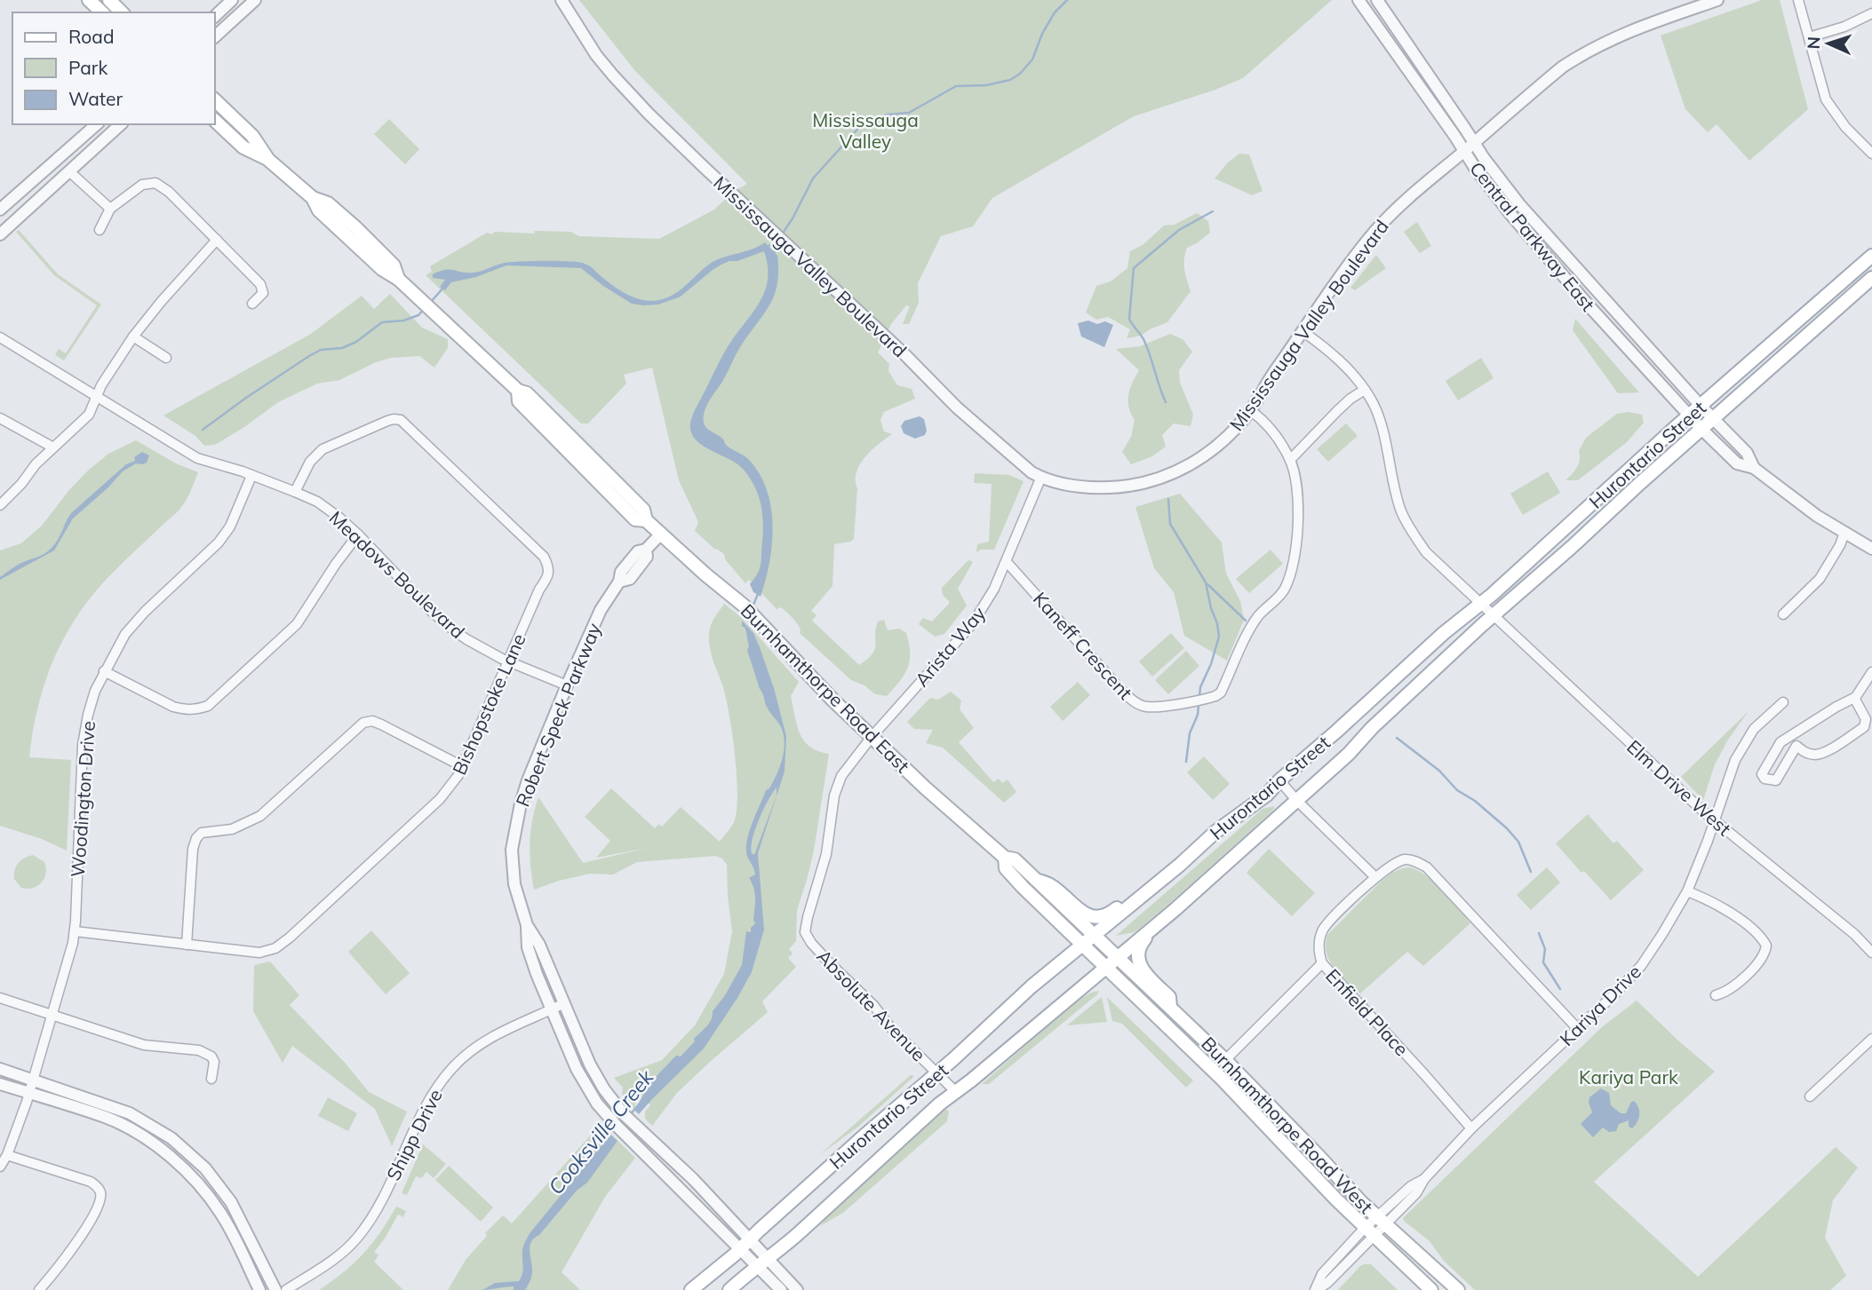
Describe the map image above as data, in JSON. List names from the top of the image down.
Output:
{
  "streets": {
    "main road": ["Hurontario Street", "Burnhamthorpe Road East", "Burnhamthorpe Road West"],
    "street": [
      "Central Parkway East",
      "Mississauga Valley Boulevard",
      "Meadows Boulevard",
      "Kaneff Crescent",
      "Arista Way",
      "Bishopstoke Lane",
      "Robert Speck Parkway",
      "Elm Drive West",
      "Woodington Drive",
      "Absolute Avenue",
      "Kariya Drive",
      "Enfield Place",
      "Shipp Drive"
    ]
  },
  "crossings": [
    ["Central Parkway East", "Mississauga Valley Boulevard"],
    ["Central Parkway East", "Hurontario Street"],
    ["Mississauga Valley Boulevard", "Kaneff Crescent"],
    ["Mississauga Valley Boulevard", "Arista Way"],
    ["Mississauga Valley Boulevard", "Elm Drive West"],
    ["Hurontario Street", "Burnhamthorpe Road East"],
    ["Hurontario Street", "Robert Speck Parkway"],
    ["Hurontario Street", "Elm Drive West"],
    ["Hurontario Street", "Absolute Avenue"],
    ["Hurontario Street", "Burnhamthorpe Road West"],
    ["Meadows Boulevard", "Bishopstoke Lane"],
    ["Meadows Boulevard", "Robert Speck Parkway"],
    ["Meadows Boulevard", "Woodington Drive"],
    ["Kaneff Crescent", "Arista Way"],
    ["Arista Way", "Burnhamthorpe Road East"],
    ["Arista Way", "Absolute Avenue"],
    ["Burnhamthorpe Road East", "Robert Speck Parkway"],
    ["Burnhamthorpe Road East", "Absolute Avenue"],
    ["Burnhamthorpe Road East", "Burnhamthorpe Road West"],
    ["Bishopstoke Lane", "Woodington Drive"],
    ["Robert Speck Parkway", "Shipp Drive"],
    ["Elm Drive West", "Kariya Drive"],
    ["Kariya Drive", "Enfield Place"],
    ["Kariya Drive", "Burnhamthorpe Road West"]
  ],
  "water": ["Cooksville Creek"],
  "parks": ["Mississauga Valley", "Kariya Park"],
  "legend": ["Road", "Park", "Water"],
  "north": "left"
}
